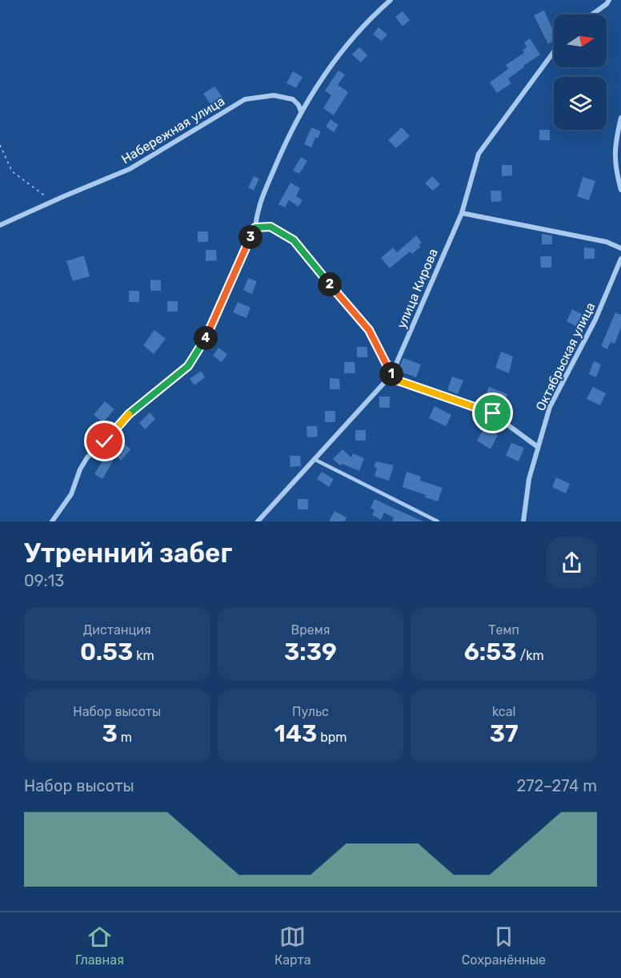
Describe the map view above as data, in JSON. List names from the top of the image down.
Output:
{
  "streets": {
    "street": ["Набережная улица", "улица Кирова", "Октябрьская улица"]
  },
  "north": "right",
  "page": {
    "pins": [
      "3",
      "2",
      "4",
      "1"
    ],
    "heading": ["Утренний забег", "09:13"],
    "stats": [
      ["Дистанция", "0.53 km"],
      ["Время", "3:39"],
      ["Темп", "6:53 /km"],
      ["Набор высоты", "3 m"],
      ["Пульс", "143 bpm"],
      ["kcal", "37"]
    ],
    "chart": ["Набор высоты", "272–274 m"],
    "tabs": ["Главная", "Карта", "Сохранённые"]
  }
}
